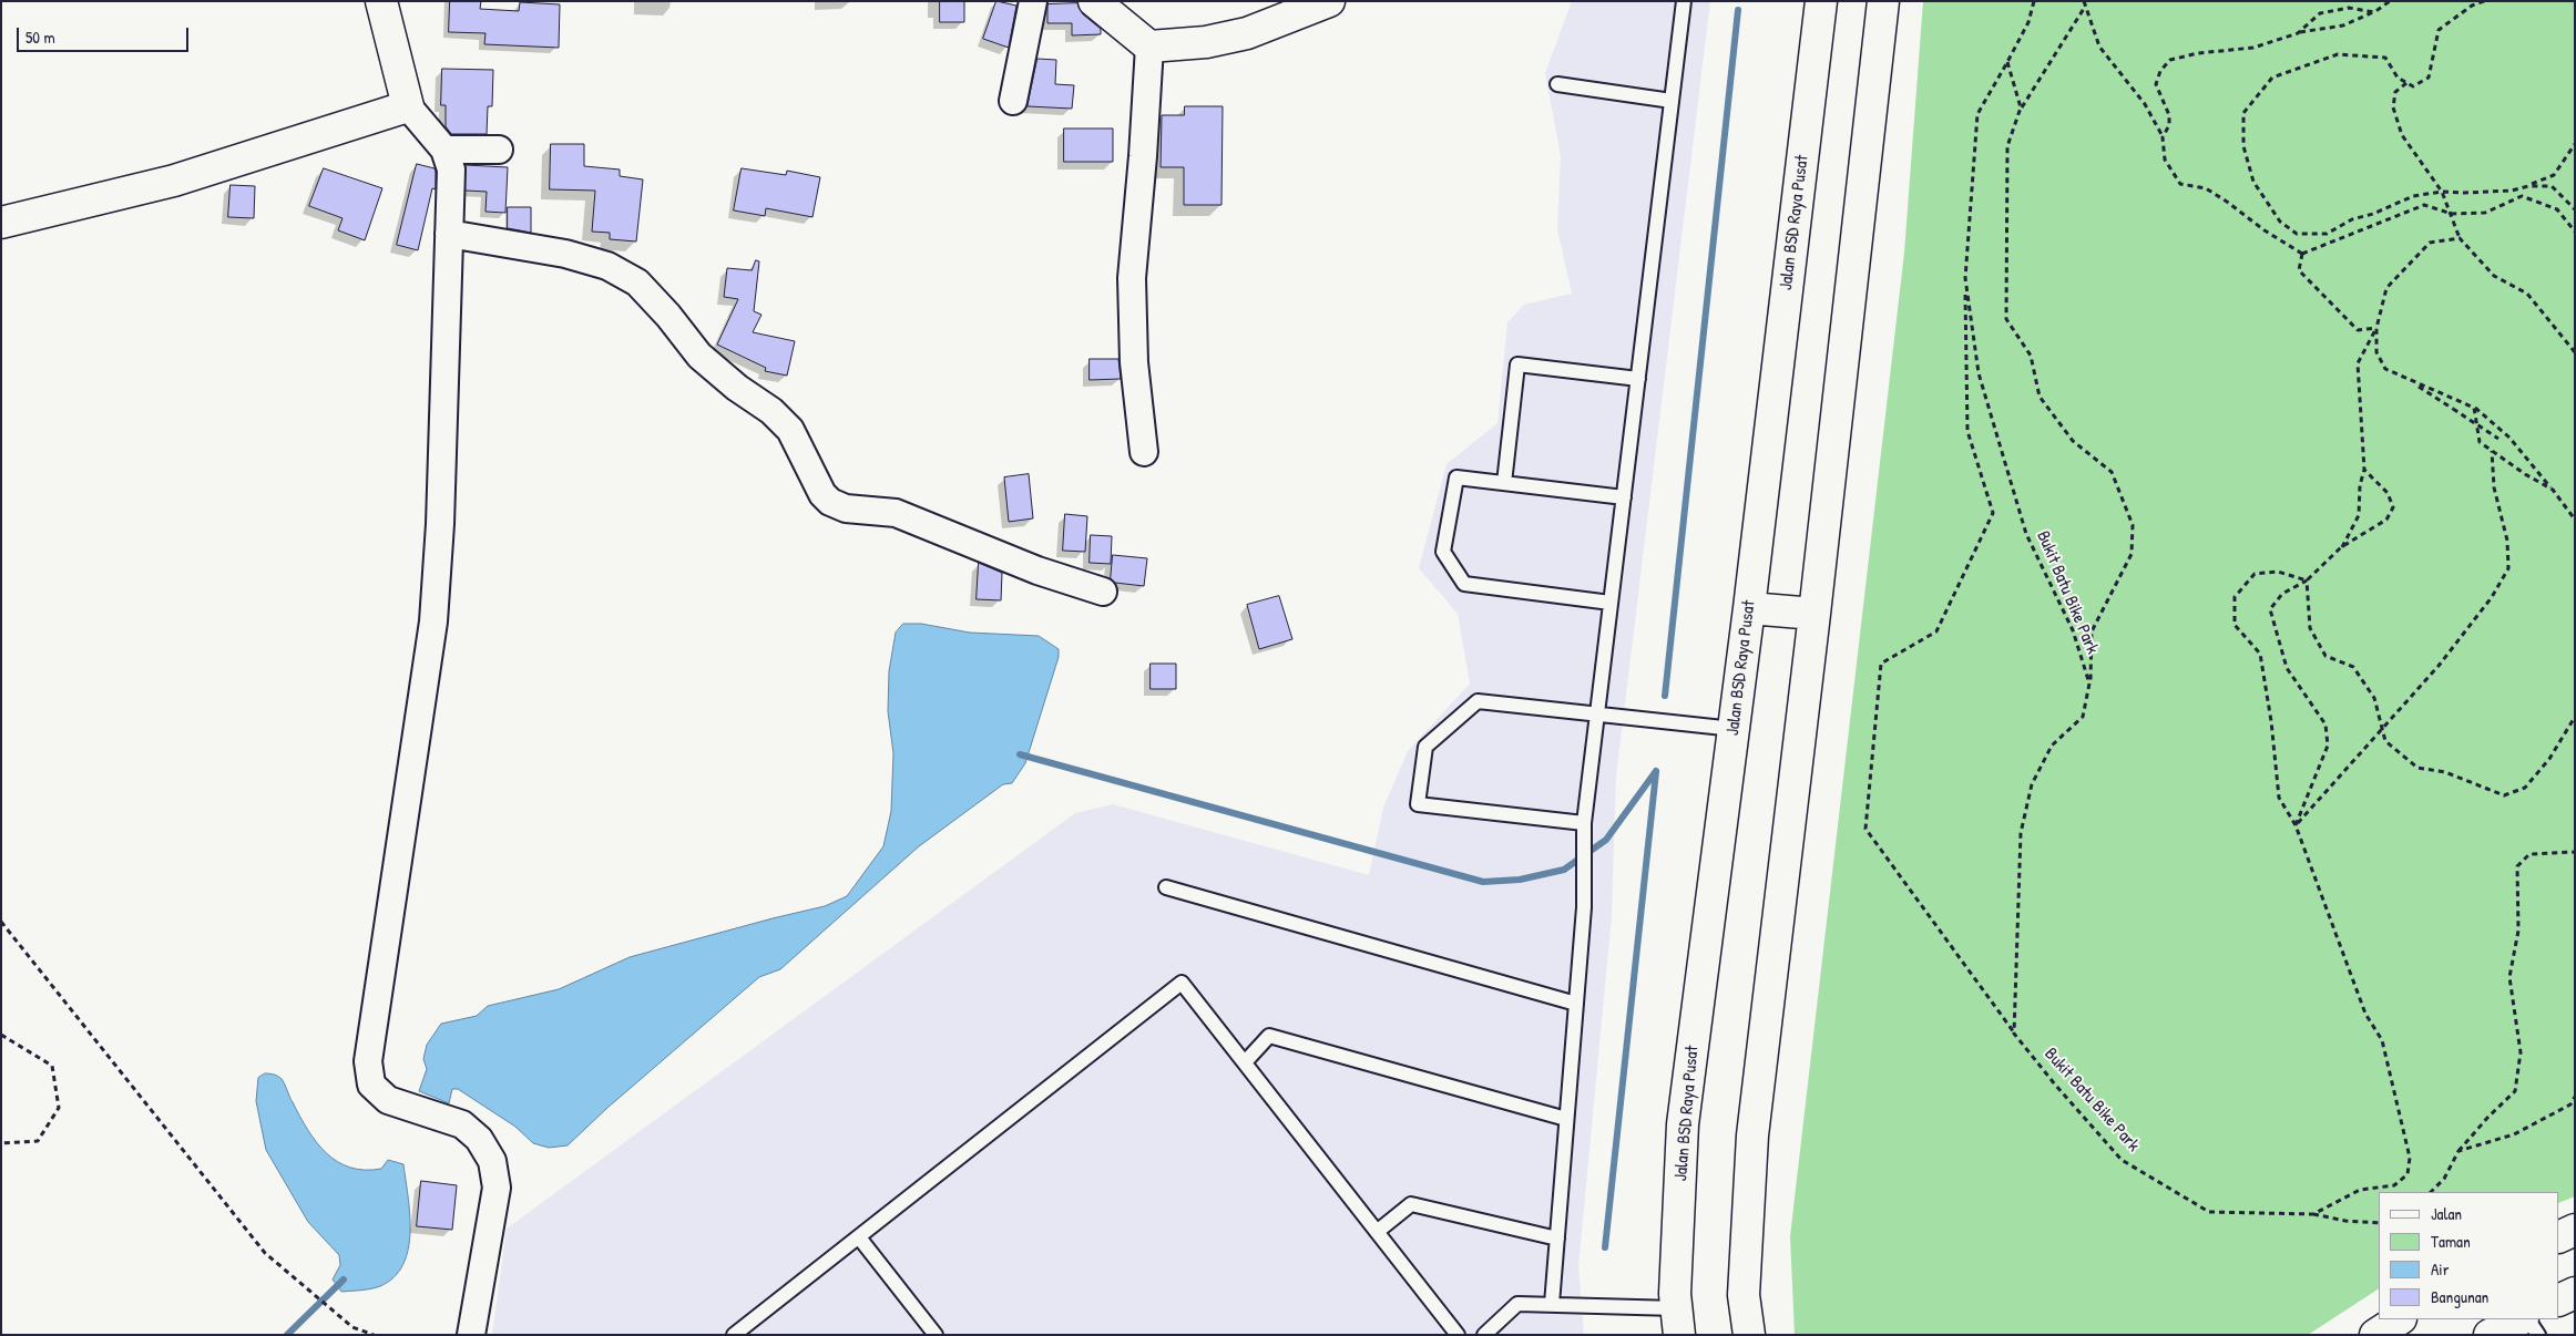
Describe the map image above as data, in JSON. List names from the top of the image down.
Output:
{
  "streets": {
    "main road": ["Jalan BSD Raya Pusat"],
    "path": ["Bukit Batu Bike Park"]
  },
  "legend": [
    "Jalan",
    "Taman",
    "Air",
    "Bangunan"
  ],
  "scale_bar": "50 m"
}
